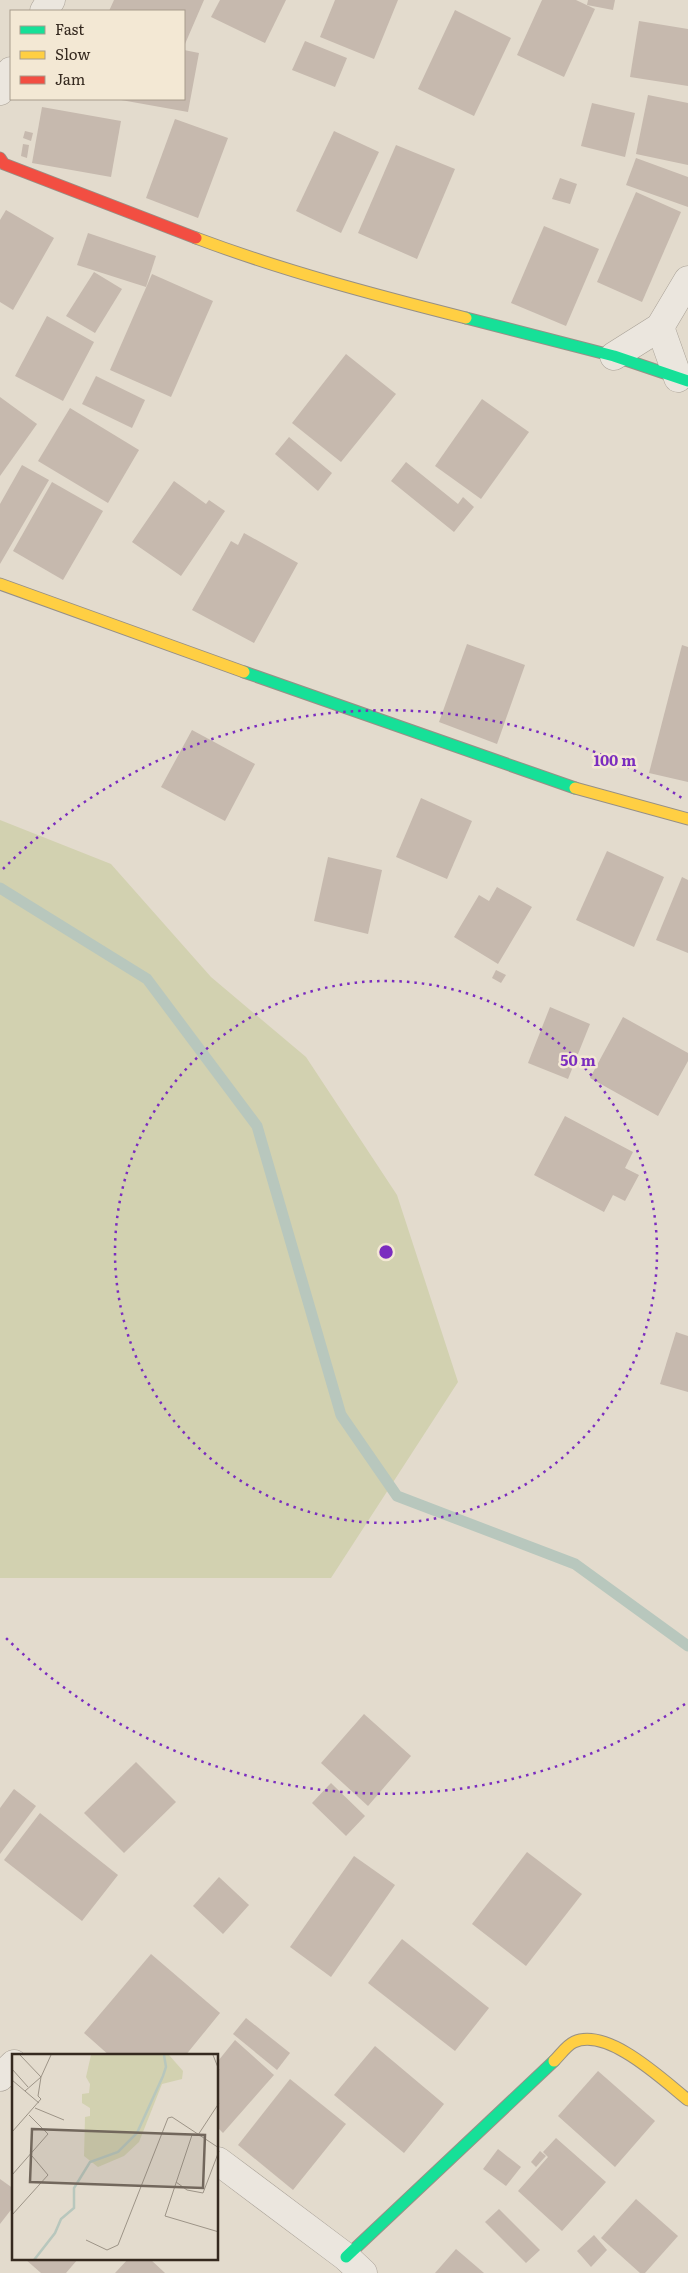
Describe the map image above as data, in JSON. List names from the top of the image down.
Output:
{
  "legend": ["Fast", "Slow", "Jam"],
  "rings": ["100 m", "50 m"]
}
